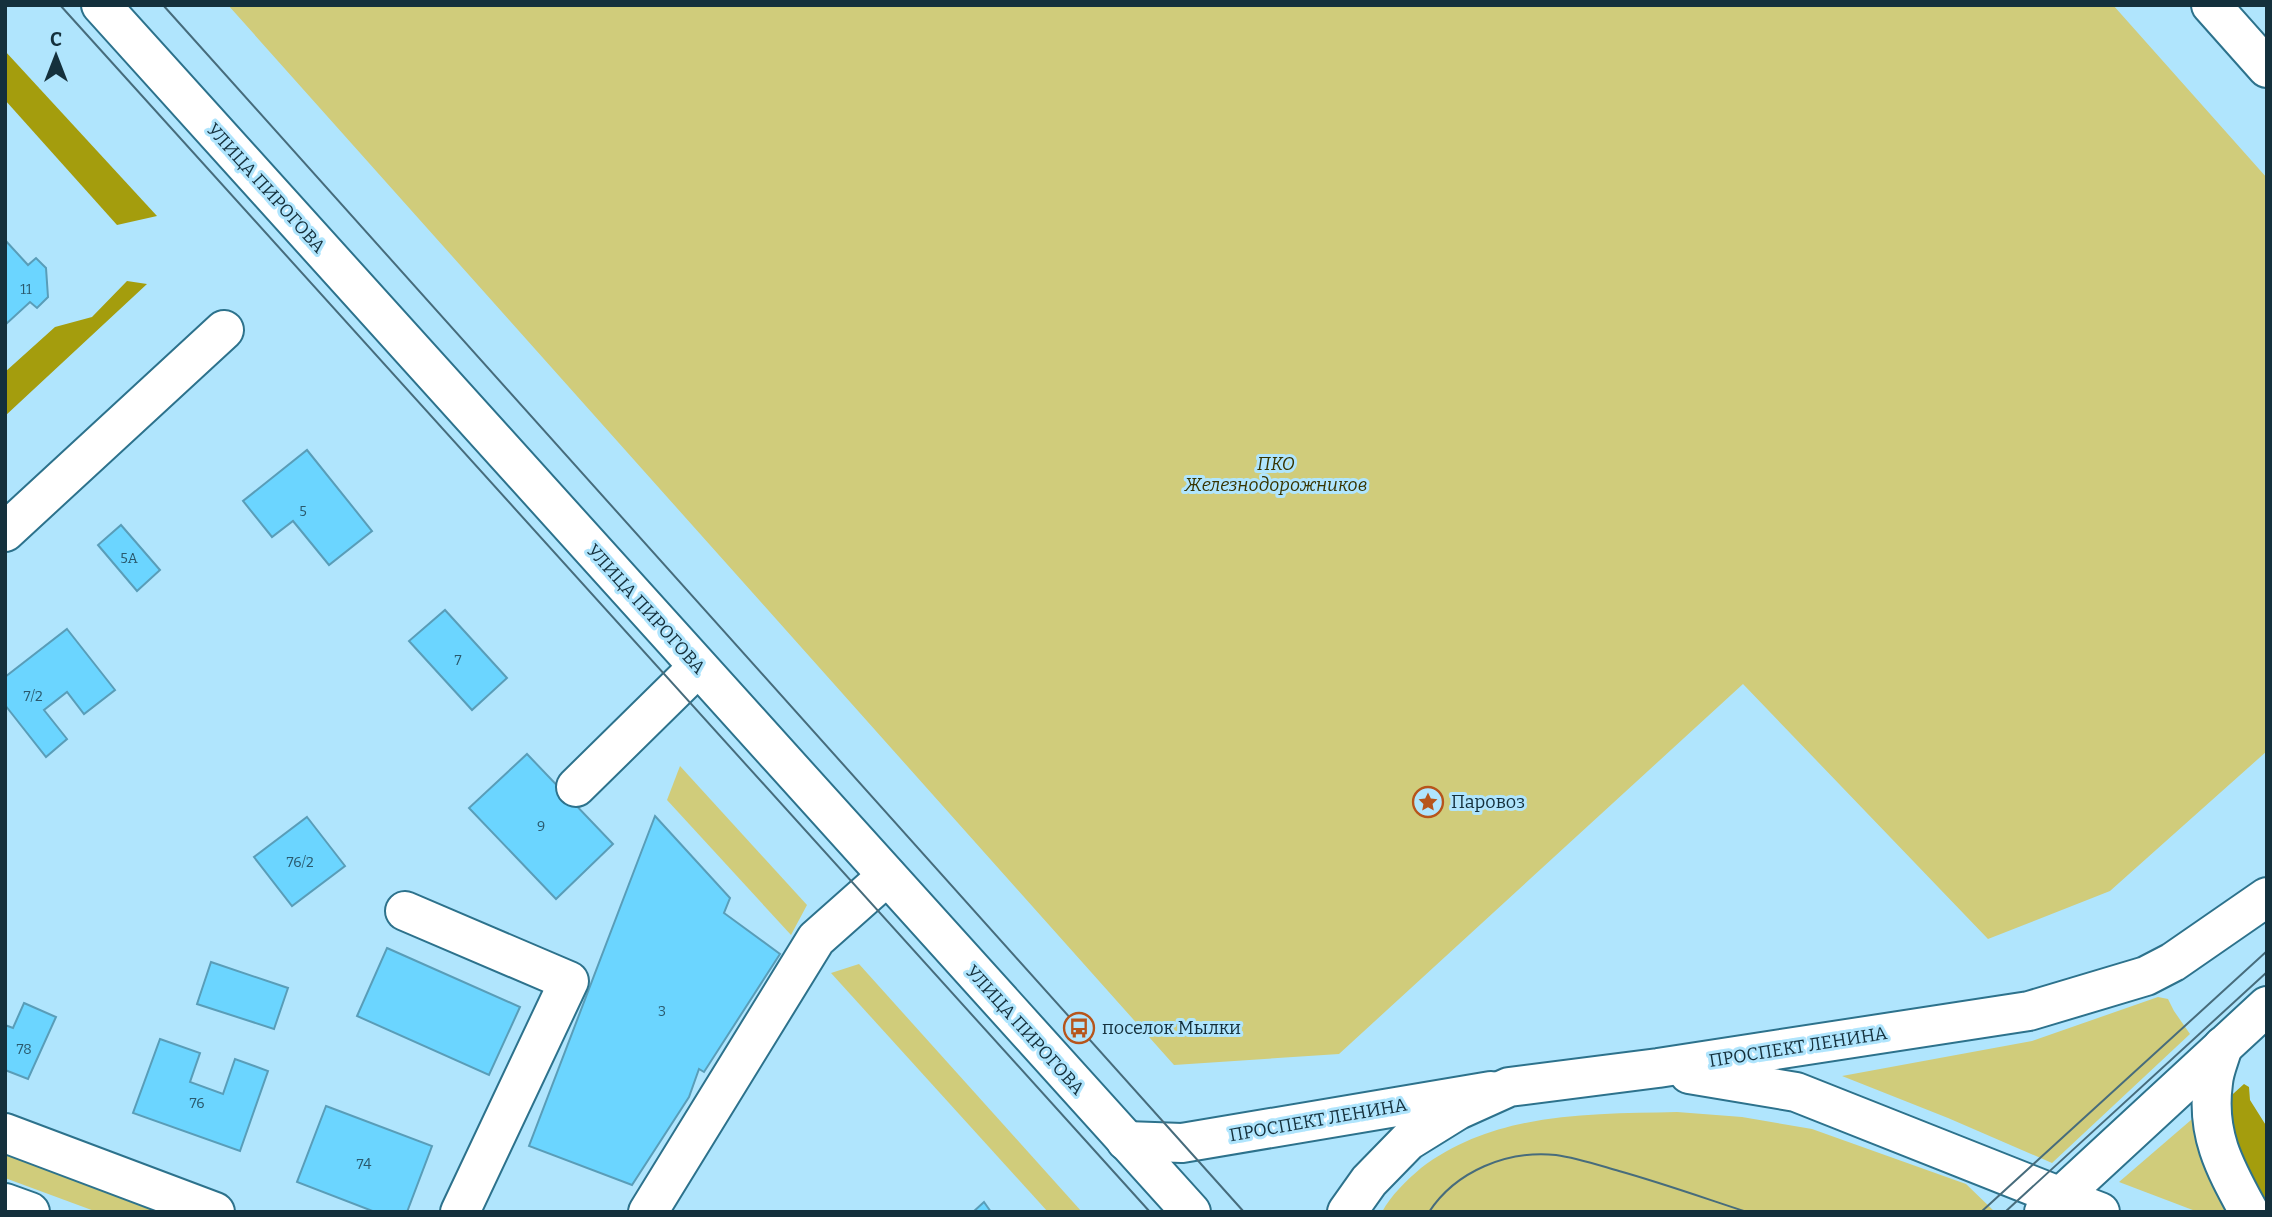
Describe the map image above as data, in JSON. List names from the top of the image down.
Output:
{
  "streets": {
    "main road": ["УЛИЦА ПИРОГОВА", "ПРОСПЕКТ ЛЕНИНА"]
  },
  "crossings": [
    ["УЛИЦА ПИРОГОВА", "ПРОСПЕКТ ЛЕНИНА"]
  ],
  "parks": ["ПКО Железнодорожников"],
  "places": {
    "place": ["Паровоз"],
    "bus stop": ["поселок Мылки"]
  },
  "house_numbers": [
    "11",
    "5",
    "5А",
    "7",
    "7/2",
    "9",
    "76/2",
    "3",
    "78",
    "76",
    "74"
  ],
  "north": "top"
}
